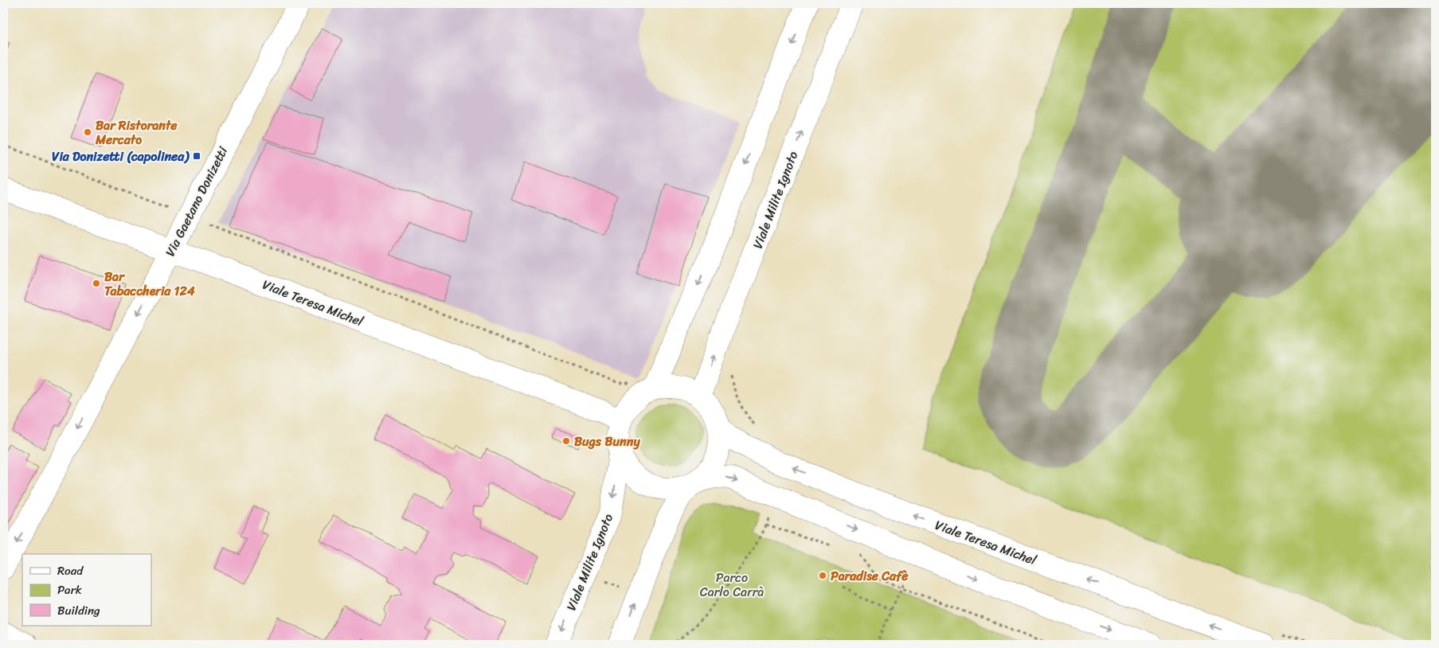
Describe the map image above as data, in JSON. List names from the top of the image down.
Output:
{
  "streets": {
    "street": ["Viale Milite Ignoto", "Via Gaetano Donizetti", "Viale Teresa Michel"]
  },
  "crossings": [
    ["Viale Milite Ignoto", "Viale Teresa Michel"],
    ["Via Gaetano Donizetti", "Viale Teresa Michel"]
  ],
  "one_way": ["Via Gaetano Donizetti"],
  "parks": ["Parco Carlo Carrà"],
  "places": {
    "other": [
      "Bar Ristorante Mercato",
      "Bar Tabaccheria 124",
      "Bugs Bunny",
      "Paradise Cafè"
    ],
    "transit": ["Via Donizetti (capolinea)"]
  },
  "legend": ["Road", "Park", "Building"]
}
